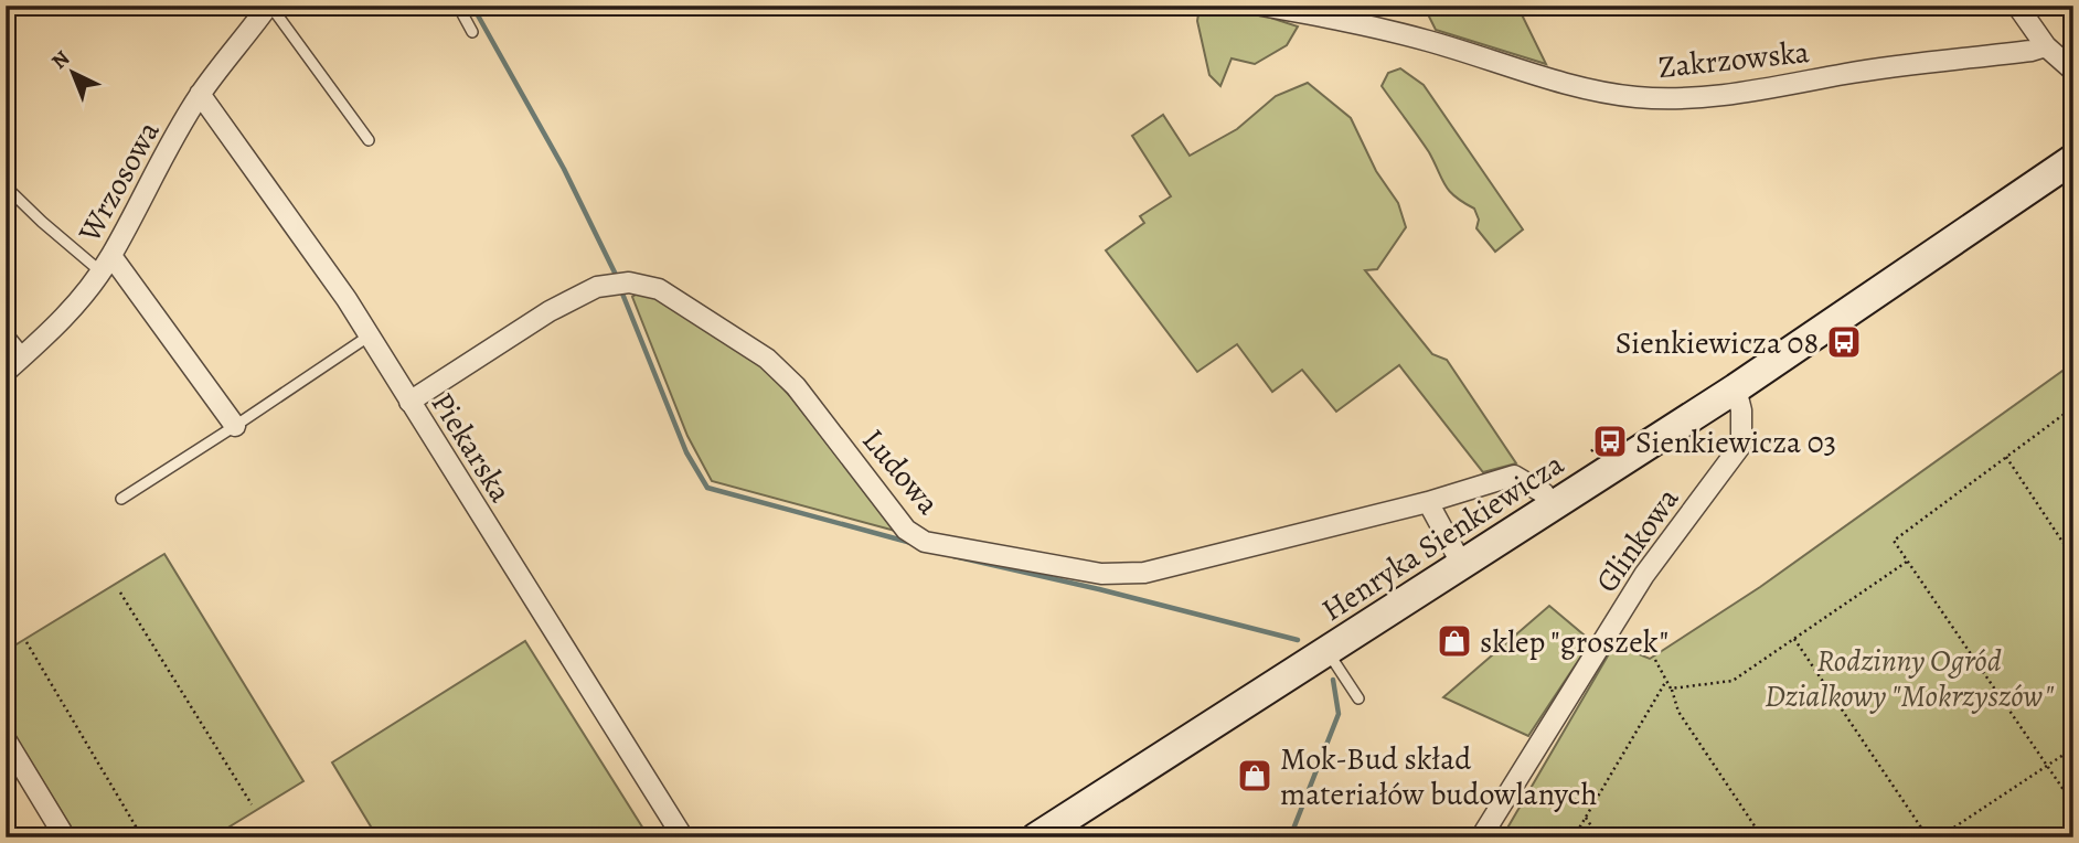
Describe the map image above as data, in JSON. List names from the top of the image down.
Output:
{
  "streets": {
    "main road": ["Henryka Sienkiewicza"],
    "street": [
      "Zakrzowska",
      "Wrzosowa",
      "Piekarska",
      "Ludowa",
      "Glinkowa"
    ]
  },
  "crossings": [
    ["Wrzosowa", "Piekarska"],
    ["Piekarska", "Ludowa"],
    ["Ludowa", "Henryka Sienkiewicza"],
    ["Henryka Sienkiewicza", "Glinkowa"]
  ],
  "parks": ["Rodzinny Ogród Dzialkowy \"Mokrzyszów\""],
  "places": {
    "bus stop": ["Sienkiewicza 08", "Sienkiewicza 03"],
    "shop": ["sklep \"groszek\"", "Mok-Bud skład materiałów budowlanych"]
  },
  "north": "top left"
}
